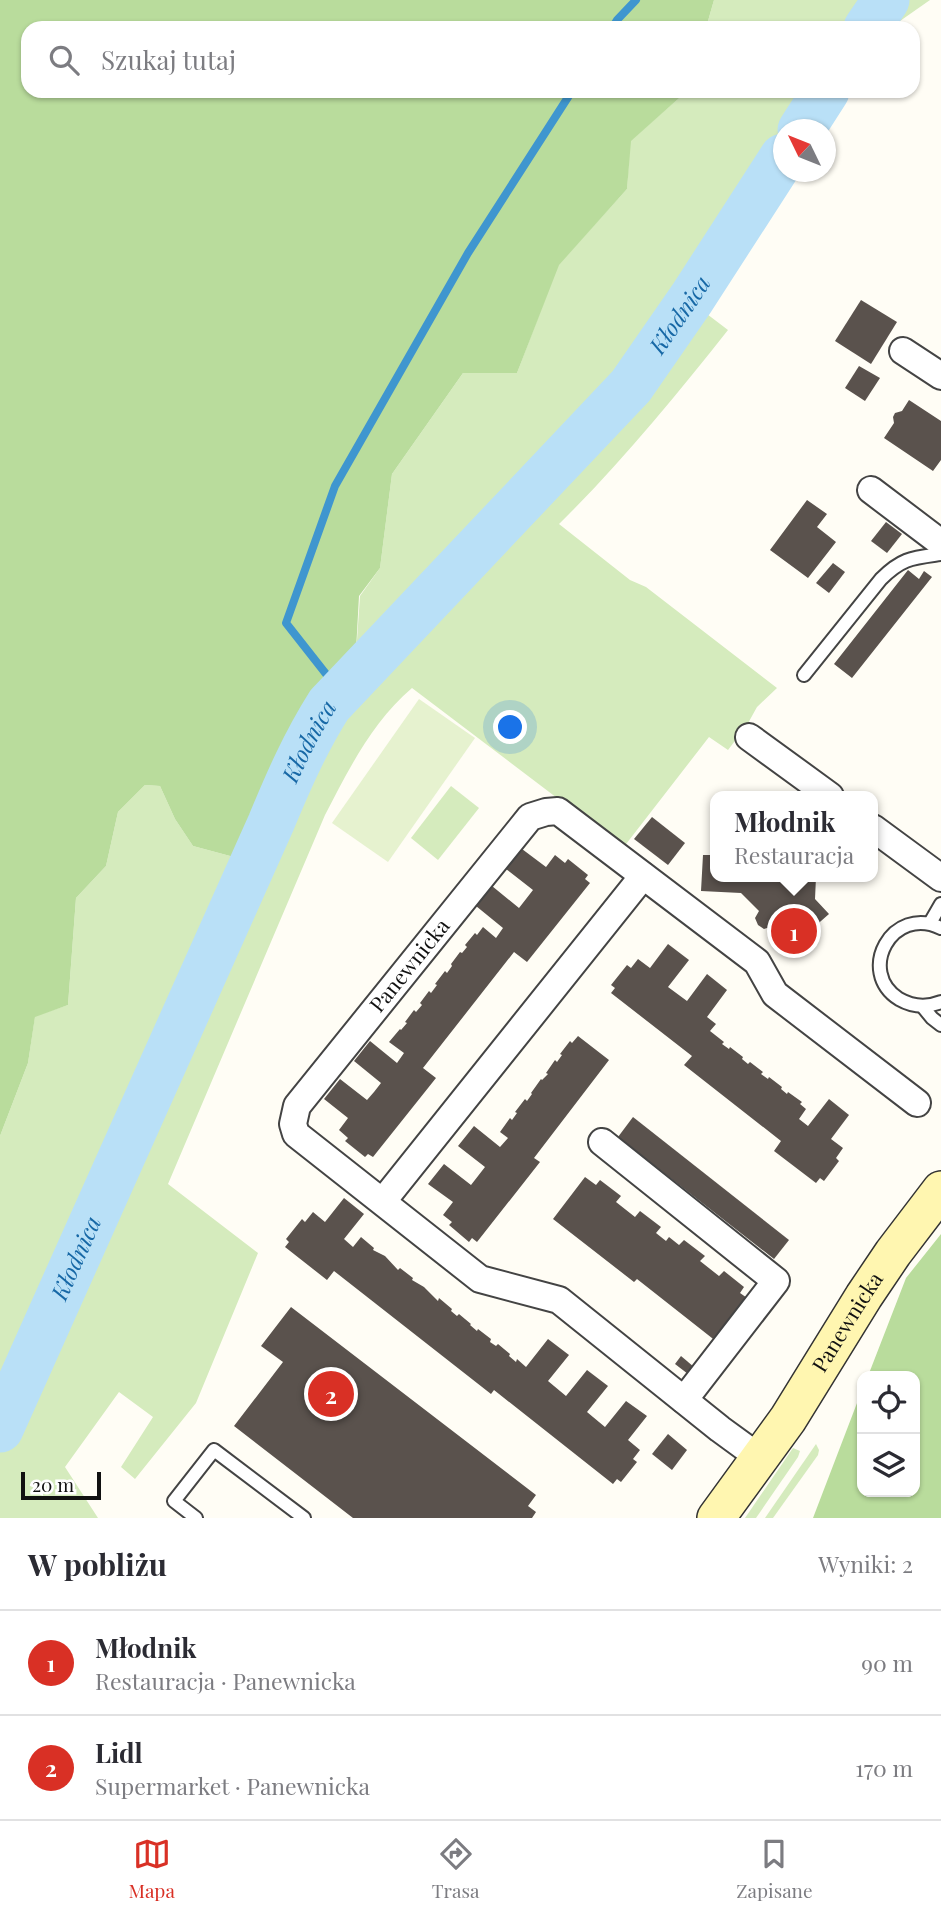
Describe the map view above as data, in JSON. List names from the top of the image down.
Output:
{
  "streets": {
    "street": ["Panewnicka"]
  },
  "water": ["Kłodnica"],
  "scale_bar": "20 m",
  "north": "top left",
  "page": {
    "search": "Szukaj tutaj",
    "popup": ["Młodnik", "Restauracja"],
    "pins": ["1", "2"],
    "scale": "20 m",
    "heading": ["W pobliżu", "Wyniki: 2"],
    "list": [
      {
        "mark": "1",
        "name": "Młodnik",
        "note": "Restauracja · Panewnicka",
        "value": "90 m"
      },
      {
        "mark": "2",
        "name": "Lidl",
        "note": "Supermarket · Panewnicka",
        "value": "170 m"
      }
    ],
    "nav": ["Mapa", "Trasa", "Zapisane"]
  }
}
